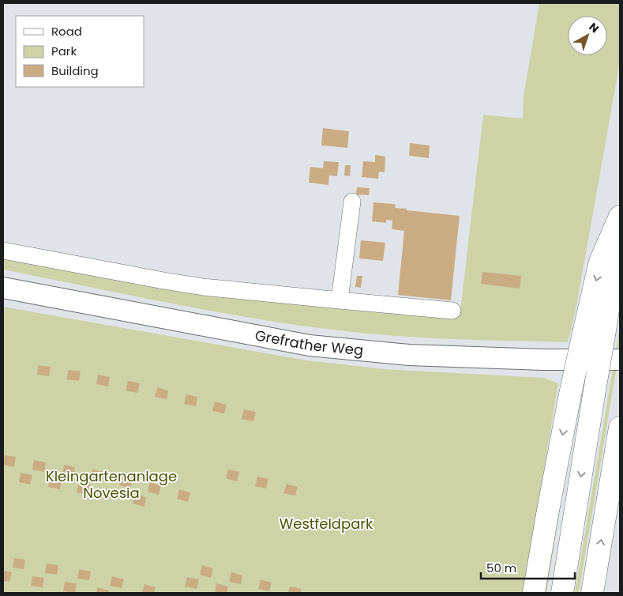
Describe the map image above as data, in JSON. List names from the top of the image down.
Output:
{
  "streets": {
    "main road": ["Grefrather Weg"]
  },
  "parks": ["Kleingartenanlage Novesia", "Westfeldpark"],
  "legend": ["Road", "Park", "Building"],
  "scale_bar": "50 m",
  "north": "top right"
}
